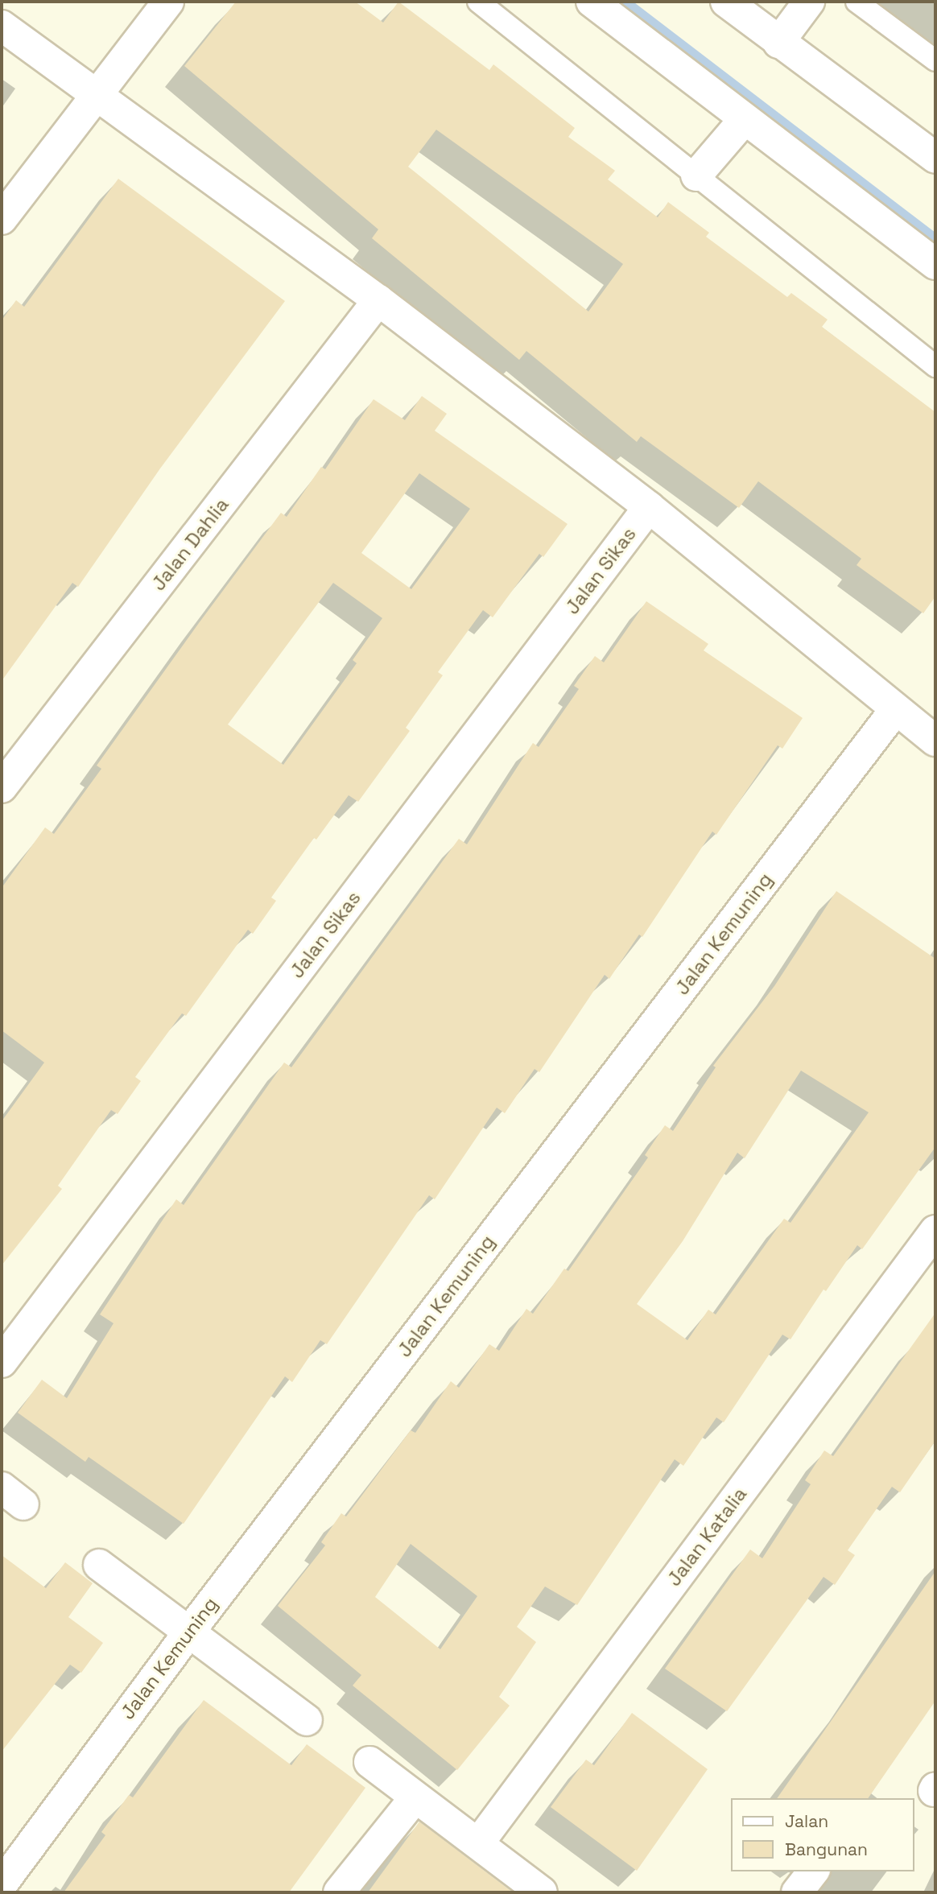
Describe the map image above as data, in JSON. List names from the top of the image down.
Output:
{
  "streets": {
    "street": [
      "Jalan Dahlia",
      "Jalan Sikas",
      "Jalan Kemuning",
      "Jalan Katalia"
    ]
  },
  "legend": ["Jalan", "Bangunan"]
}
